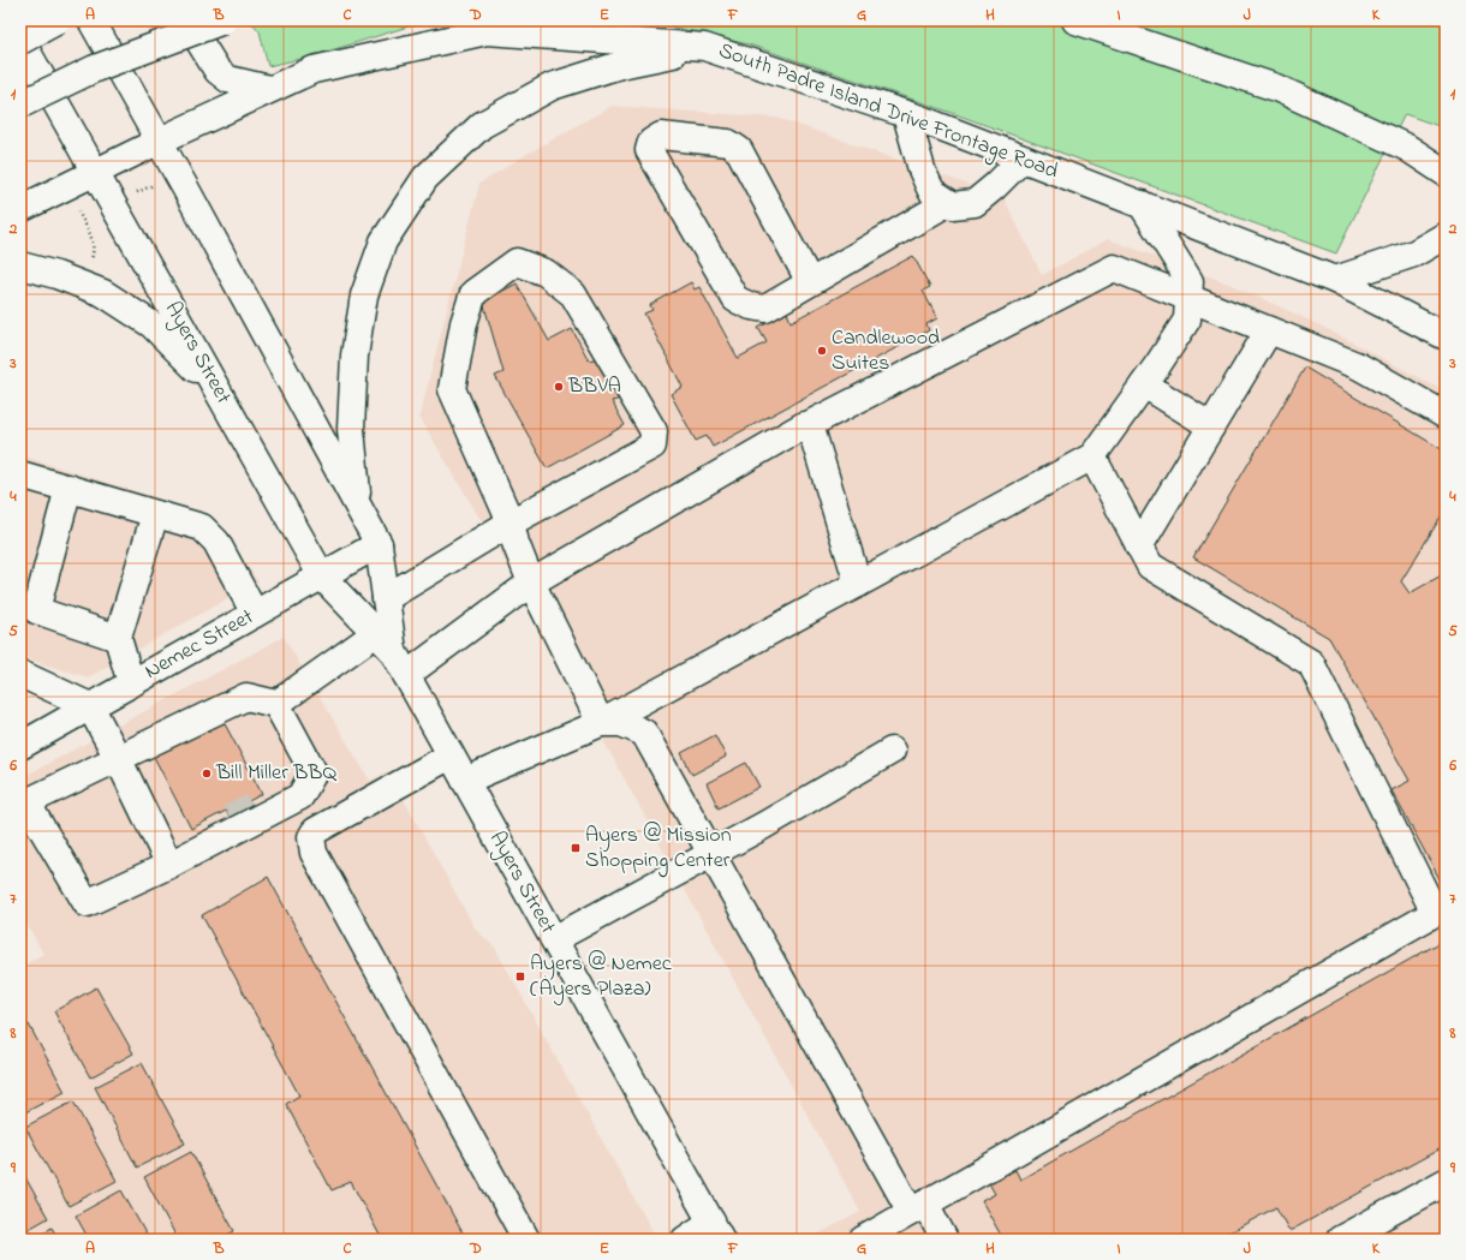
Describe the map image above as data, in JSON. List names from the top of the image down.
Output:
{
  "streets": {
    "main road": ["South Padre Island Drive Frontage Road", "Ayers Street", "Nemec Street"]
  },
  "crossings": [
    ["South Padre Island Drive Frontage Road", "Ayers Street"],
    ["Ayers Street", "Nemec Street"]
  ],
  "places": {
    "other": ["Candlewood Suites", "BBVA", "Bill Miller BBQ"],
    "transit": ["Ayers @ Mission Shopping Center", "Ayers @ Nemec (Ayers Plaza)"]
  },
  "grid": {
    "columns": [
      "A",
      "B",
      "C",
      "D",
      "E",
      "F",
      "G",
      "H",
      "I",
      "J",
      "K"
    ],
    "rows": [
      "1",
      "2",
      "3",
      "4",
      "5",
      "6",
      "7",
      "8",
      "9"
    ]
  }
}
